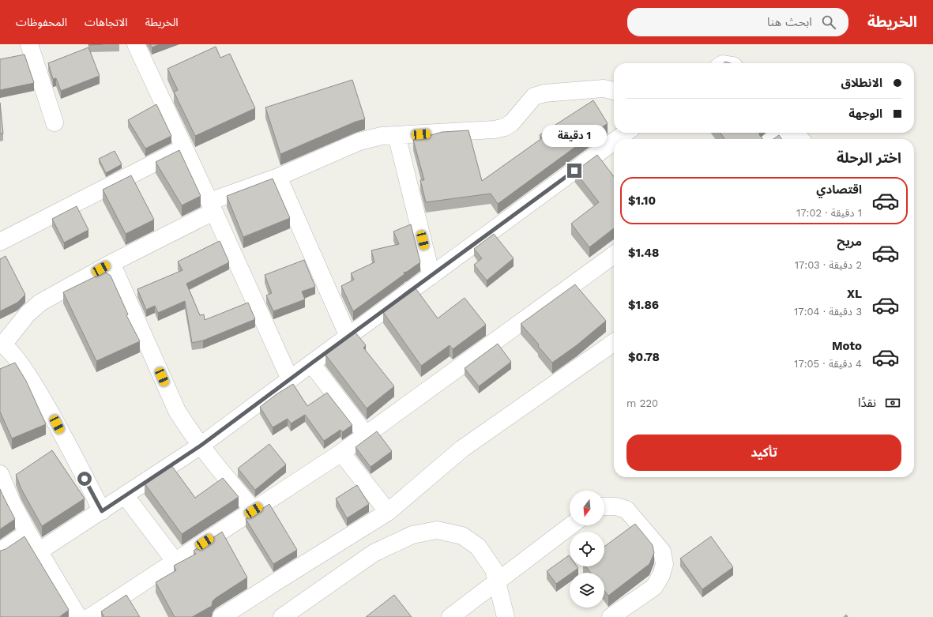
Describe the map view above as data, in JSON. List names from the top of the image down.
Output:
{
  "north": "bottom",
  "page": {
    "header": "الخريطة",
    "search": "ابحث هنا",
    "nav": ["الخريطة", "الاتجاهات", "المحفوظات"],
    "banner": ["الانطلاق", "الوجهة"],
    "bubble": "1 دقيقة",
    "heading": "اختر الرحلة",
    "list": [
      {
        "name": "اقتصادي",
        "note": "1 دقيقة · 17:02",
        "value": "$1.10"
      },
      {
        "name": "مريح",
        "note": "2 دقيقة · 17:03",
        "value": "$1.48"
      },
      {
        "name": "XL",
        "note": "3 دقيقة · 17:04",
        "value": "$1.86"
      },
      {
        "name": "Moto",
        "note": "4 دقيقة · 17:05",
        "value": "$0.78"
      }
    ],
    "pay": ["نقدًا", "220 m"],
    "buttons": "تأكيد"
  }
}
